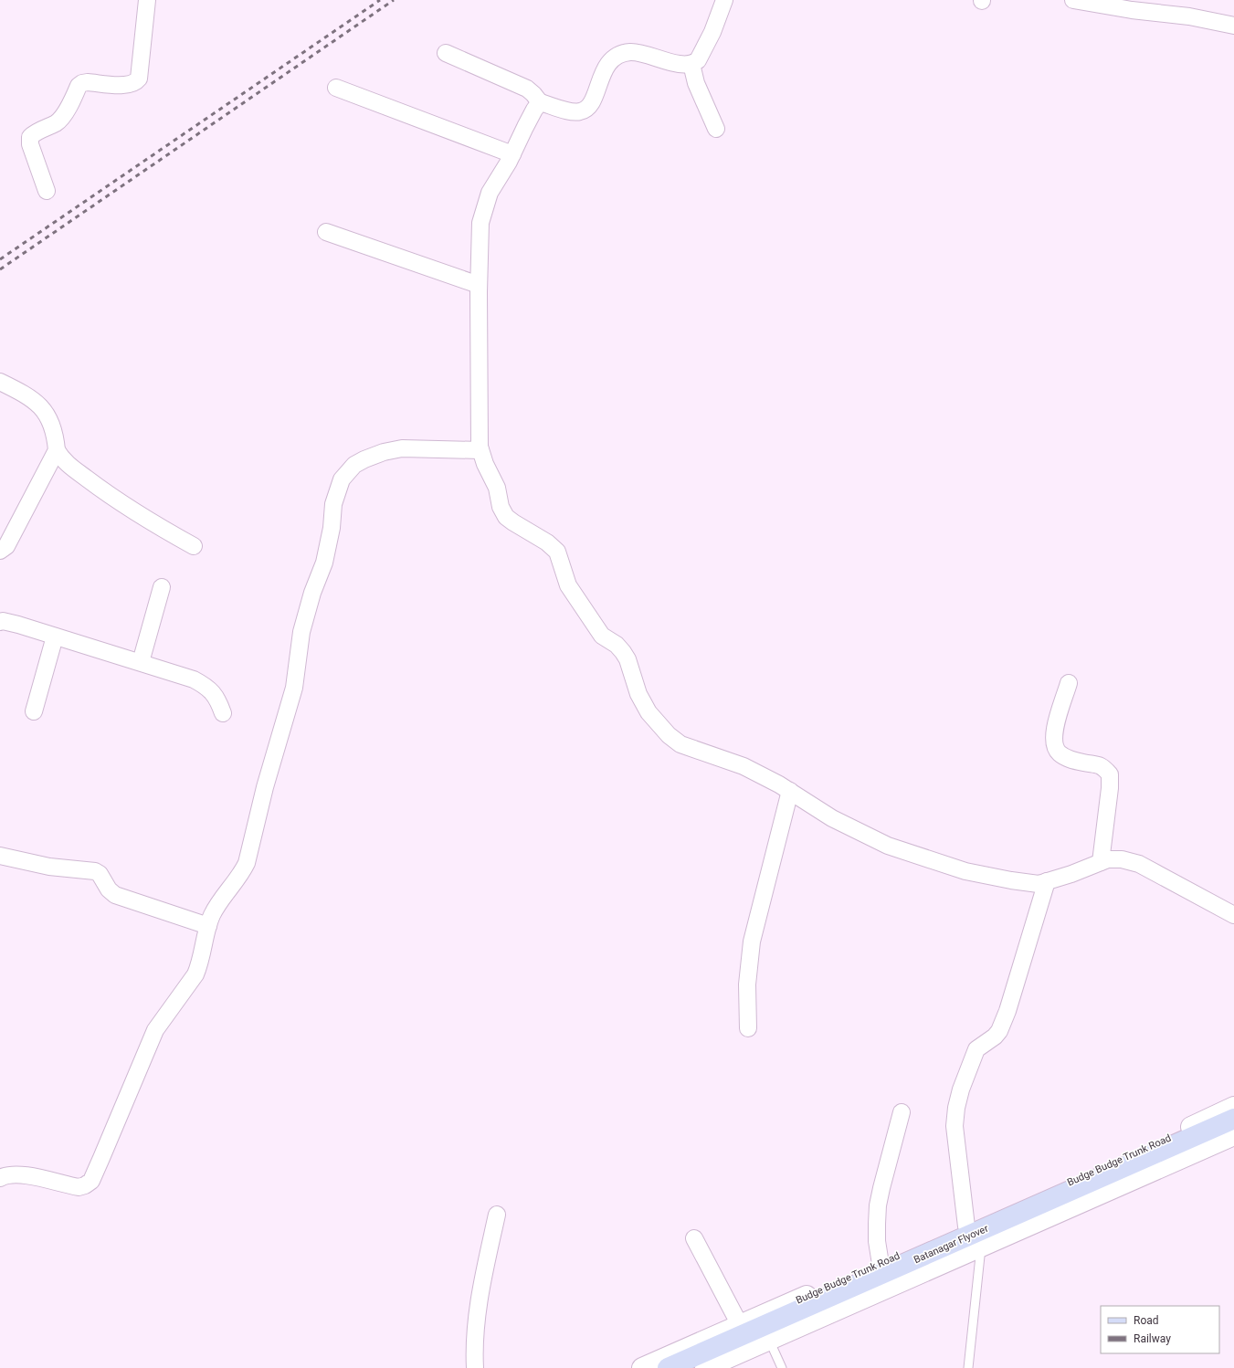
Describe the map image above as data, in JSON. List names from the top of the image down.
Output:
{
  "streets": {
    "main road": ["Batanagar Flyover"],
    "street": ["Budge Budge Trunk Road"]
  },
  "legend": ["Road", "Railway"]
}
